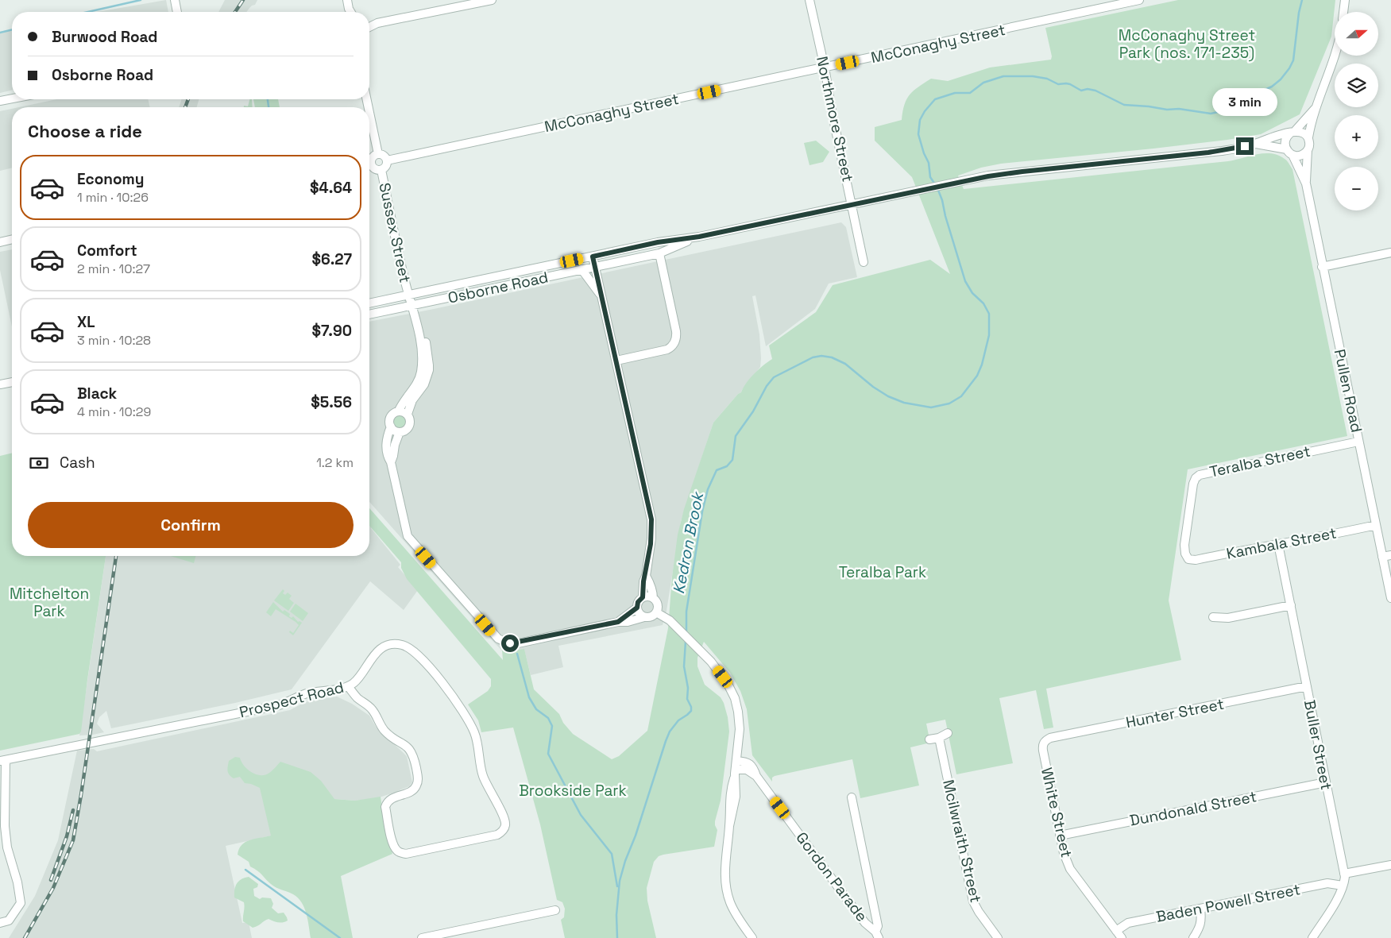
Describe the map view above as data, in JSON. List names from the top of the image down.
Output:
{
  "streets": {
    "street": [
      "McConaghy Street",
      "Northmore Street",
      "Sussex Street",
      "Osborne Road",
      "Pullen Road",
      "Teralba Street",
      "Kambala Street",
      "Prospect Road",
      "Hunter Street",
      "Buller Street",
      "Dundonald Street",
      "White Street",
      "Mcilwraith Street",
      "Gordon Parade",
      "Baden Powell Street"
    ]
  },
  "crossings": [
    ["McConaghy Street", "Northmore Street"],
    ["Northmore Street", "Osborne Road"],
    ["Sussex Street", "Osborne Road"],
    ["Osborne Road", "Pullen Road"],
    ["Pullen Road", "Teralba Street"],
    ["Pullen Road", "Kambala Street"],
    ["Teralba Street", "Kambala Street"],
    ["Kambala Street", "Buller Street"],
    ["Hunter Street", "Buller Street"],
    ["Hunter Street", "White Street"],
    ["Buller Street", "Dundonald Street"],
    ["Buller Street", "Baden Powell Street"],
    ["Dundonald Street", "White Street"],
    ["White Street", "Baden Powell Street"]
  ],
  "water": ["Kedron Brook"],
  "parks": [
    "McConaghy Street Park (nos. 171-235)",
    "Teralba Park",
    "Mitchelton Park",
    "Brookside Park"
  ],
  "north": "right",
  "page": {
    "map_buttons": ["+", "−"],
    "banner": ["Burwood Road", "Osborne Road"],
    "bubble": "3 min",
    "heading": "Choose a ride",
    "list": [
      {
        "name": "Economy",
        "note": "1 min · 10:26",
        "value": "$4.64"
      },
      {
        "name": "Comfort",
        "note": "2 min · 10:27",
        "value": "$6.27"
      },
      {
        "name": "XL",
        "note": "3 min · 10:28",
        "value": "$7.90"
      },
      {
        "name": "Black",
        "note": "4 min · 10:29",
        "value": "$5.56"
      }
    ],
    "pay": ["Cash", "1.2 km"],
    "buttons": "Confirm"
  }
}
